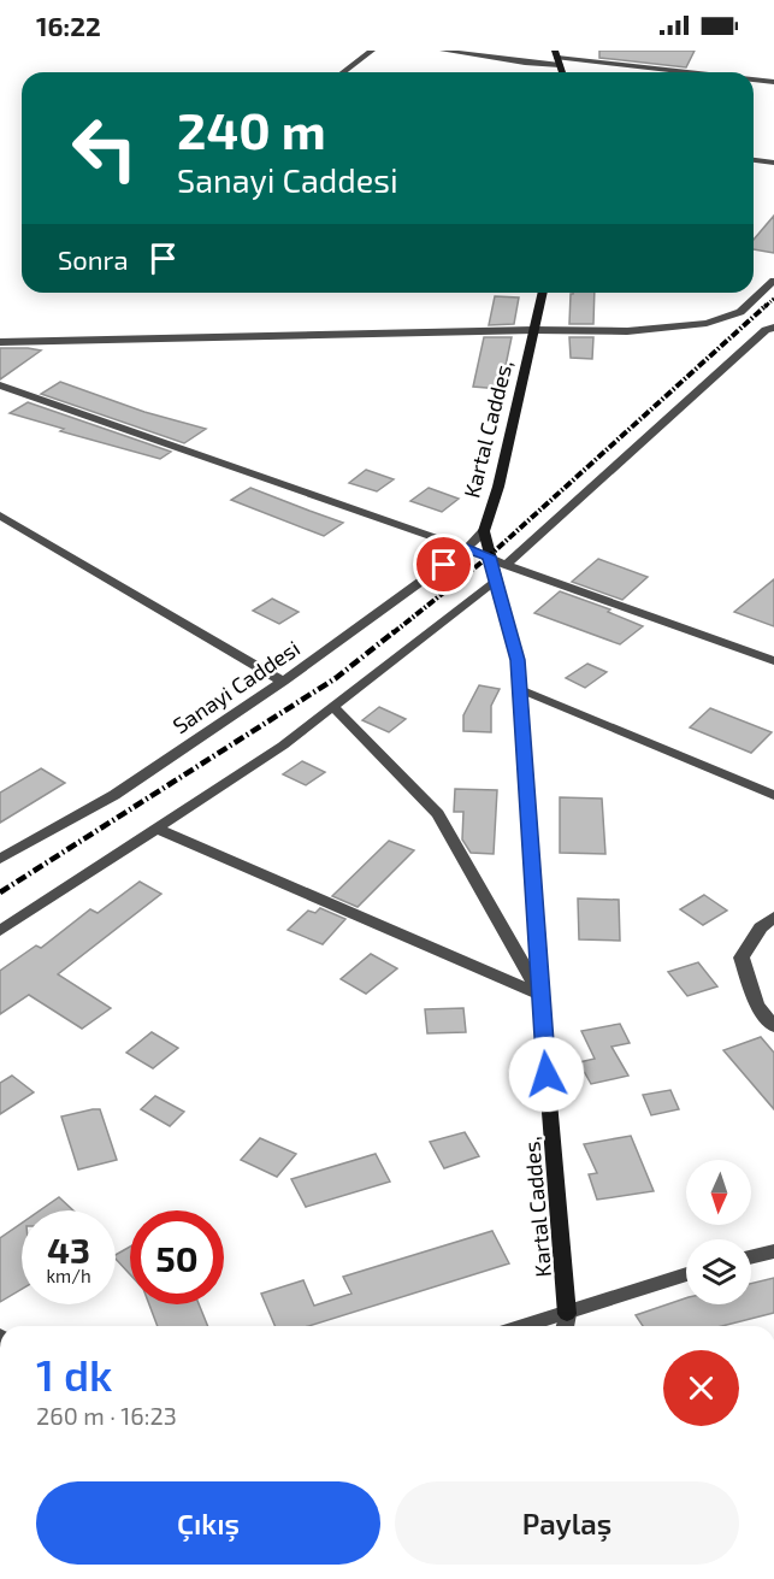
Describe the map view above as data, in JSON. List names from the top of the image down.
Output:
{
  "streets": {
    "main road": ["Kartal Caddes,"],
    "street": ["Sanayi Caddesi"]
  },
  "crossings": [
    ["Kartal Caddes,", "Sanayi Caddesi"]
  ],
  "north": "bottom",
  "page": {
    "status": "16:22",
    "turn": ["240 m", "Sanayi Caddesi"],
    "then": "Sonra",
    "speed": "43 km/h",
    "limit": "50",
    "heading": ["1 dk", "260 m · 16:23"],
    "buttons": ["Çıkış", "Paylaş"]
  }
}
